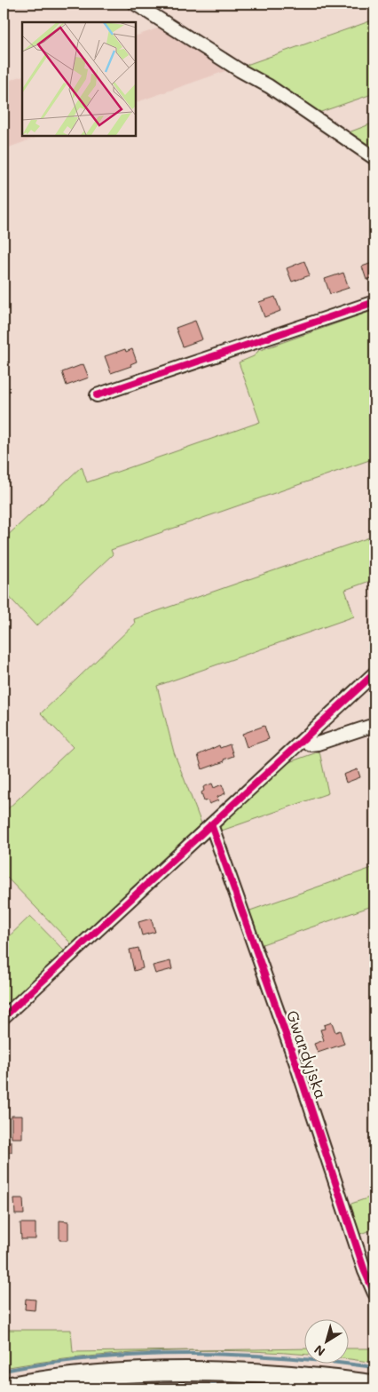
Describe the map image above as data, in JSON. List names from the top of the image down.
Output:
{
  "streets": {
    "street": ["Gwardyjska"]
  },
  "north": "bottom left"
}
